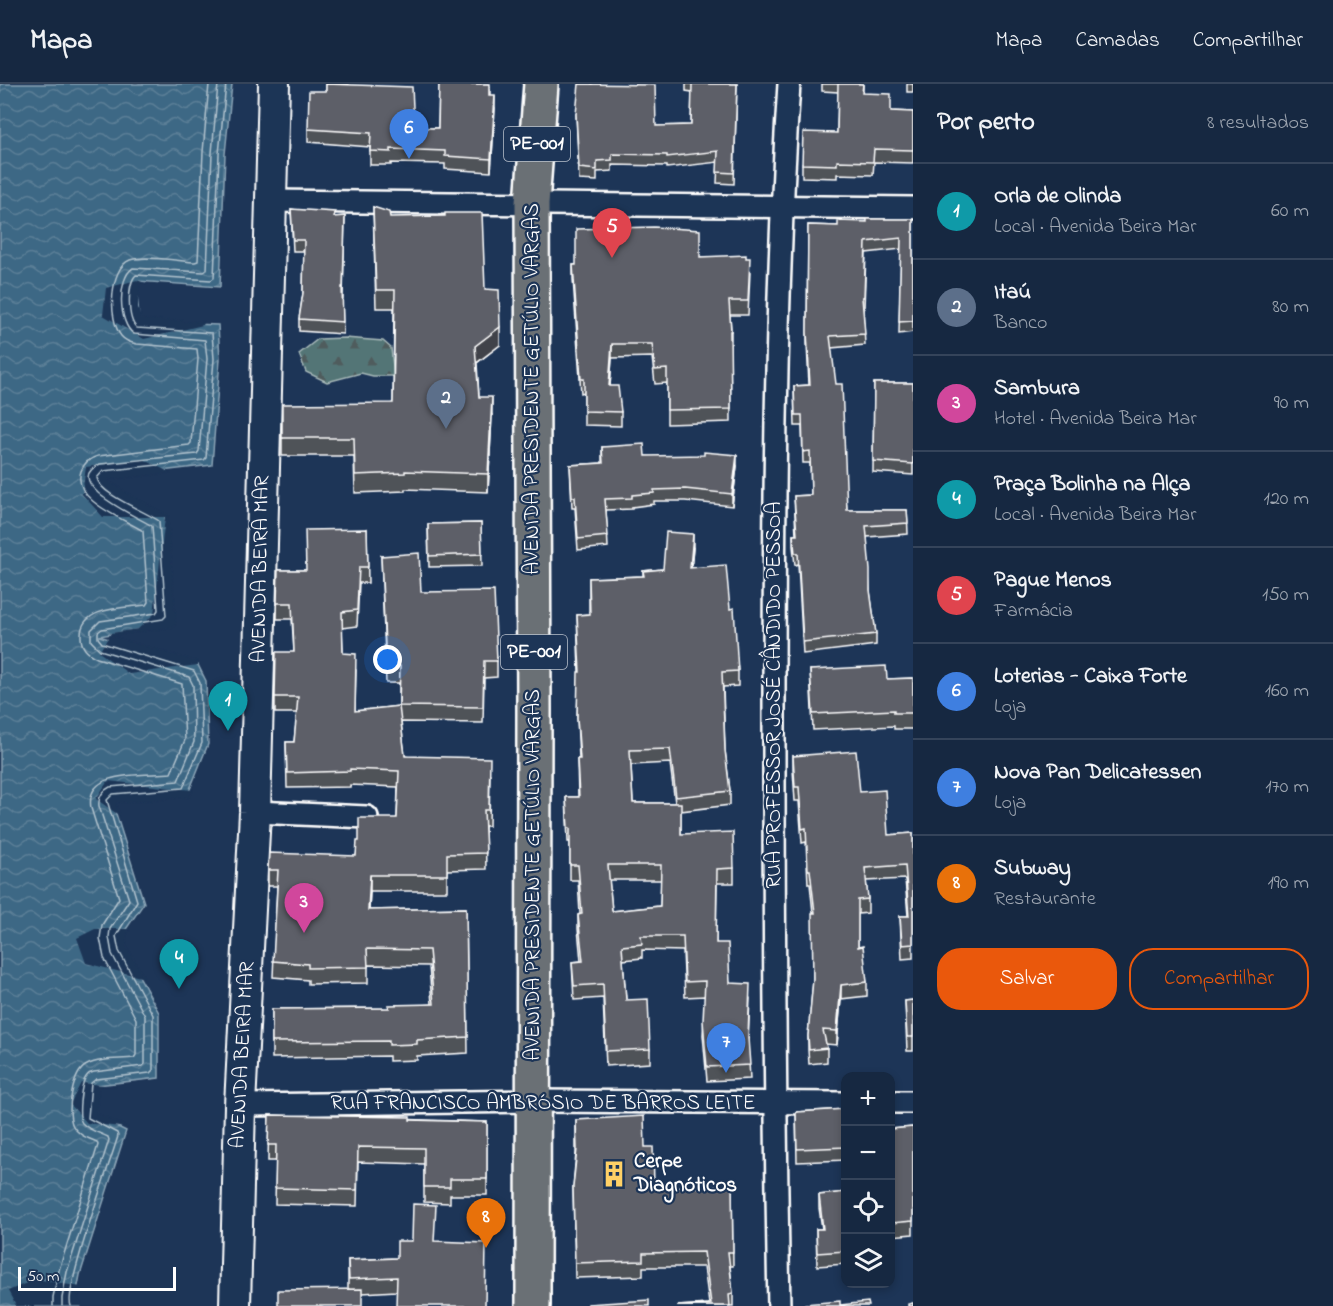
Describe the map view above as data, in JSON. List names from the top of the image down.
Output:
{
  "streets": {
    "main road": ["PE-001", "AVENIDA PRESIDENTE GETÚLIO VARGAS", "AVENIDA BEIRA MAR"],
    "street": ["RUA PROFESSOR JOSÉ CÂNDIDO PESSOA", "RUA FRANCISCO AMBRÓSIO DE BARROS LEITE"]
  },
  "crossings": [
    ["AVENIDA PRESIDENTE GETÚLIO VARGAS", "RUA FRANCISCO AMBRÓSIO DE BARROS LEITE"],
    ["AVENIDA BEIRA MAR", "RUA FRANCISCO AMBRÓSIO DE BARROS LEITE"],
    ["RUA PROFESSOR JOSÉ CÂNDIDO PESSOA", "RUA FRANCISCO AMBRÓSIO DE BARROS LEITE"]
  ],
  "places": {
    "building": ["Cerpe Diagnóticos"]
  },
  "scale_bar": "50 m",
  "page": {
    "header": "Mapa",
    "nav": ["Mapa", "Camadas", "Compartilhar"],
    "heading": ["Por perto", "8 resultados"],
    "pins": [
      "6",
      "5",
      "2",
      "1",
      "3",
      "4",
      "7",
      "8"
    ],
    "list": [
      {
        "mark": "1",
        "name": "Orla de Olinda",
        "note": "Local · Avenida Beira Mar",
        "value": "60 m"
      },
      {
        "mark": "2",
        "name": "Itaú",
        "note": "Banco",
        "value": "80 m"
      },
      {
        "mark": "3",
        "name": "Sambura",
        "note": "Hotel · Avenida Beira Mar",
        "value": "90 m"
      },
      {
        "mark": "4",
        "name": "Praça Bolinha na Alça",
        "note": "Local · Avenida Beira Mar",
        "value": "120 m"
      },
      {
        "mark": "5",
        "name": "Pague Menos",
        "note": "Farmácia",
        "value": "150 m"
      },
      {
        "mark": "6",
        "name": "Loterias - Caixa Forte",
        "note": "Loja",
        "value": "160 m"
      },
      {
        "mark": "7",
        "name": "Nova Pan Delicatessen",
        "note": "Loja",
        "value": "170 m"
      },
      {
        "mark": "8",
        "name": "Subway",
        "note": "Restaurante",
        "value": "190 m"
      }
    ],
    "buttons": ["Salvar", "Compartilhar"],
    "map_buttons": ["+", "−"],
    "scale": "50 m"
  }
}
